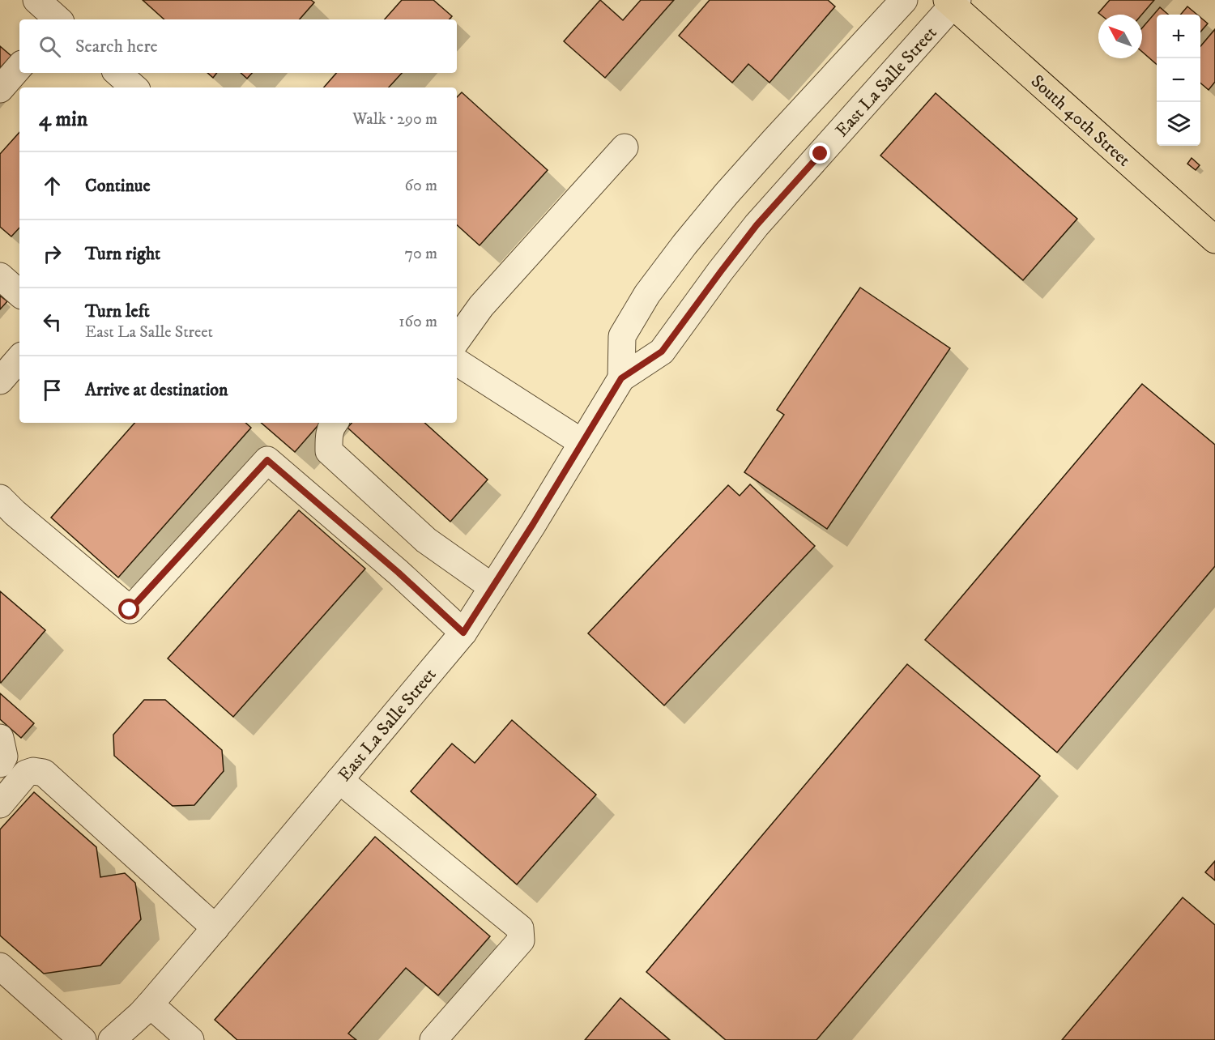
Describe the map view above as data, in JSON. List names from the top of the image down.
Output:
{
  "streets": {
    "main road": ["South 40th Street"],
    "street": ["East La Salle Street"]
  },
  "crossings": [
    ["East La Salle Street", "South 40th Street"]
  ],
  "north": "top left",
  "page": {
    "map_buttons": ["+", "−"],
    "search": "Search here",
    "heading": ["4 min", "Walk · 290 m"],
    "list": [
      ["Continue", "60 m"],
      ["Turn right", "70 m"],
      ["Turn left", "East La Salle Street", "160 m"],
      "Arrive at destination"
    ]
  }
}
